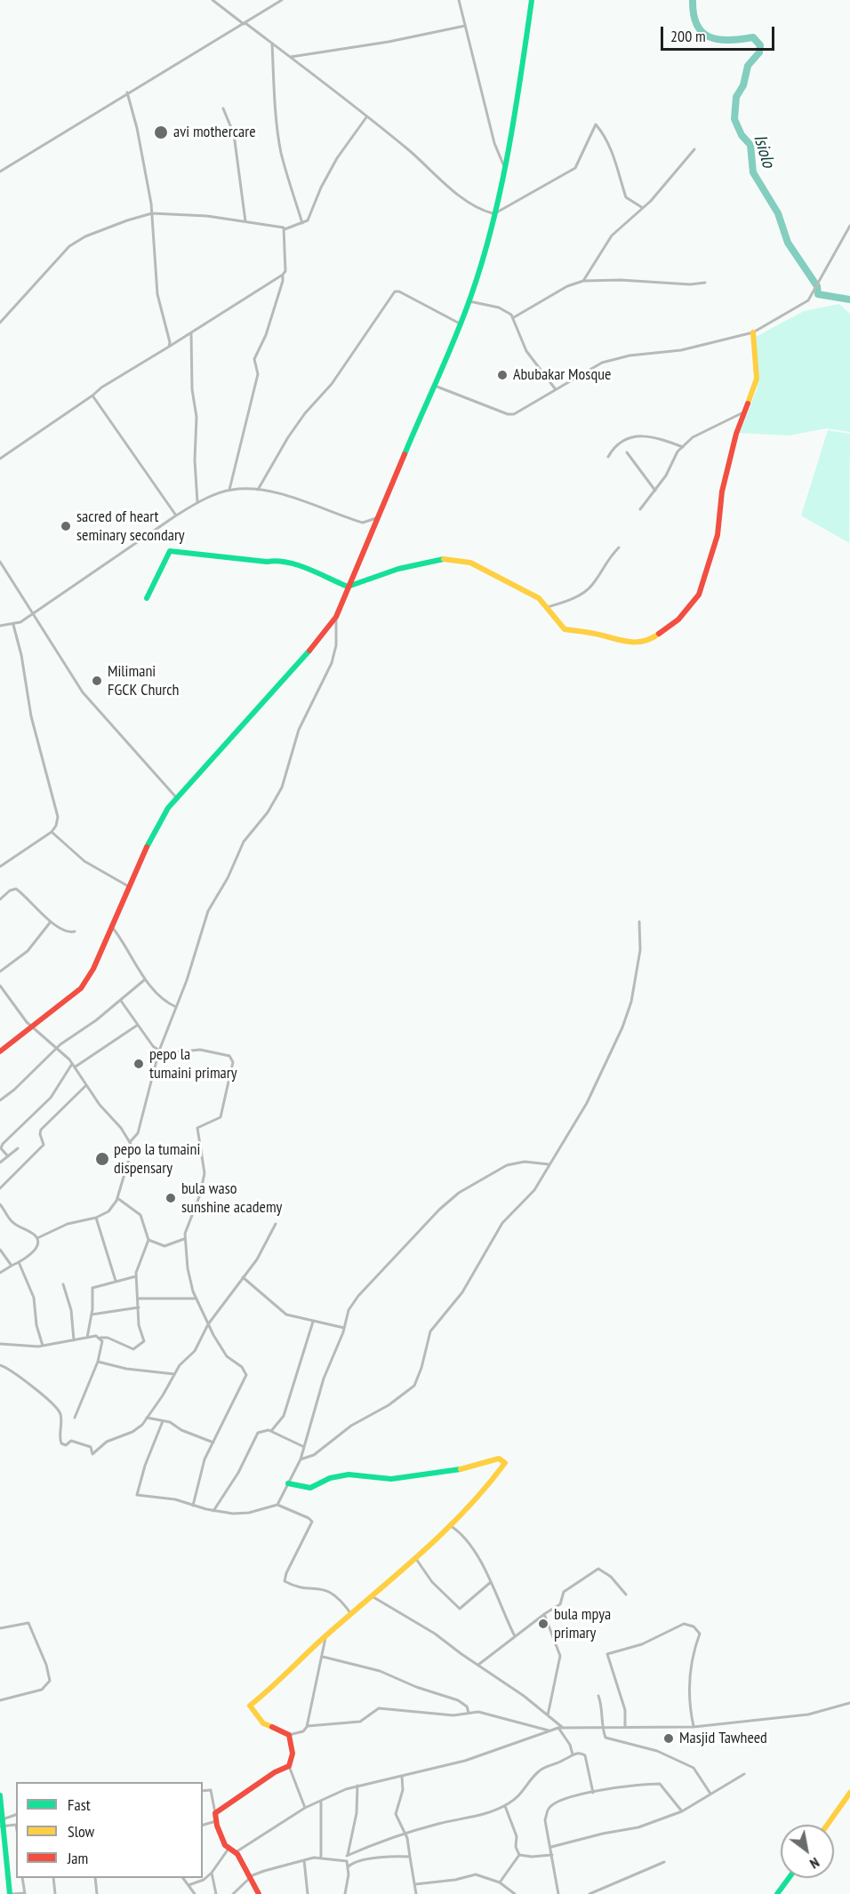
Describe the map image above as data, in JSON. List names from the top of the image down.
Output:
{
  "water": ["Isiolo"],
  "places": [
    "avi mothercare",
    "Abubakar Mosque",
    "sacred of heart seminary secondary",
    "Milimani FGCK Church",
    "pepo la tumaini primary",
    "pepo la tumaini dispensary",
    "bula waso sunshine academy",
    "bula mpya primary",
    "Masjid Tawheed"
  ],
  "legend": ["Fast", "Slow", "Jam"],
  "scale_bar": "200 m",
  "north": "bottom right"
}
